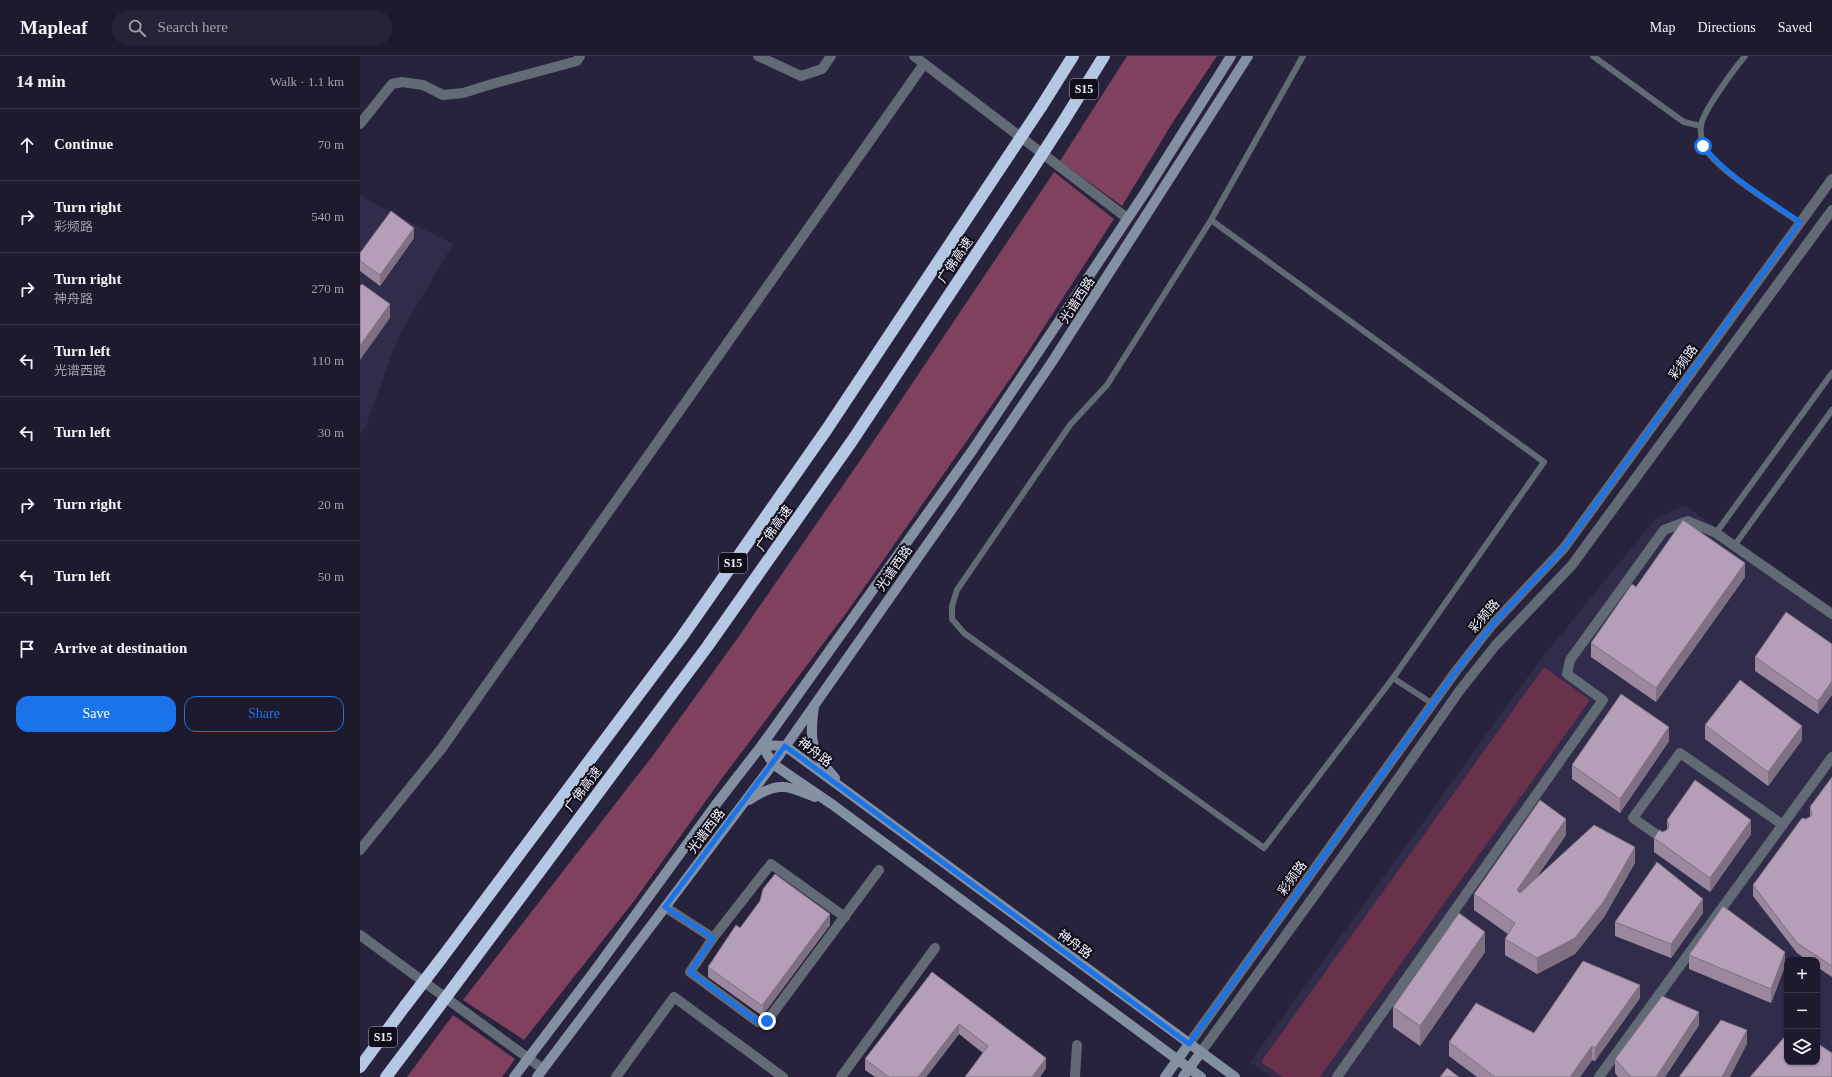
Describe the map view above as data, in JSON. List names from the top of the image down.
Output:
{
  "streets": {
    "highway": ["S15", "广佛高速"],
    "main road": ["光谱西路", "彩频路", "神舟路"]
  },
  "crossings": [
    ["光谱西路", "神舟路"],
    ["彩频路", "神舟路"]
  ],
  "page": {
    "header": "Mapleaf",
    "search": "Search here",
    "nav": ["Map", "Directions", "Saved"],
    "heading": ["14 min", "Walk · 1.1 km"],
    "list": [
      ["Continue", "70 m"],
      ["Turn right", "彩频路", "540 m"],
      ["Turn right", "神舟路", "270 m"],
      ["Turn left", "光谱西路", "110 m"],
      ["Turn left", "30 m"],
      ["Turn right", "20 m"],
      ["Turn left", "50 m"],
      "Arrive at destination"
    ],
    "buttons": ["Save", "Share"],
    "map_buttons": ["+", "−"]
  }
}
